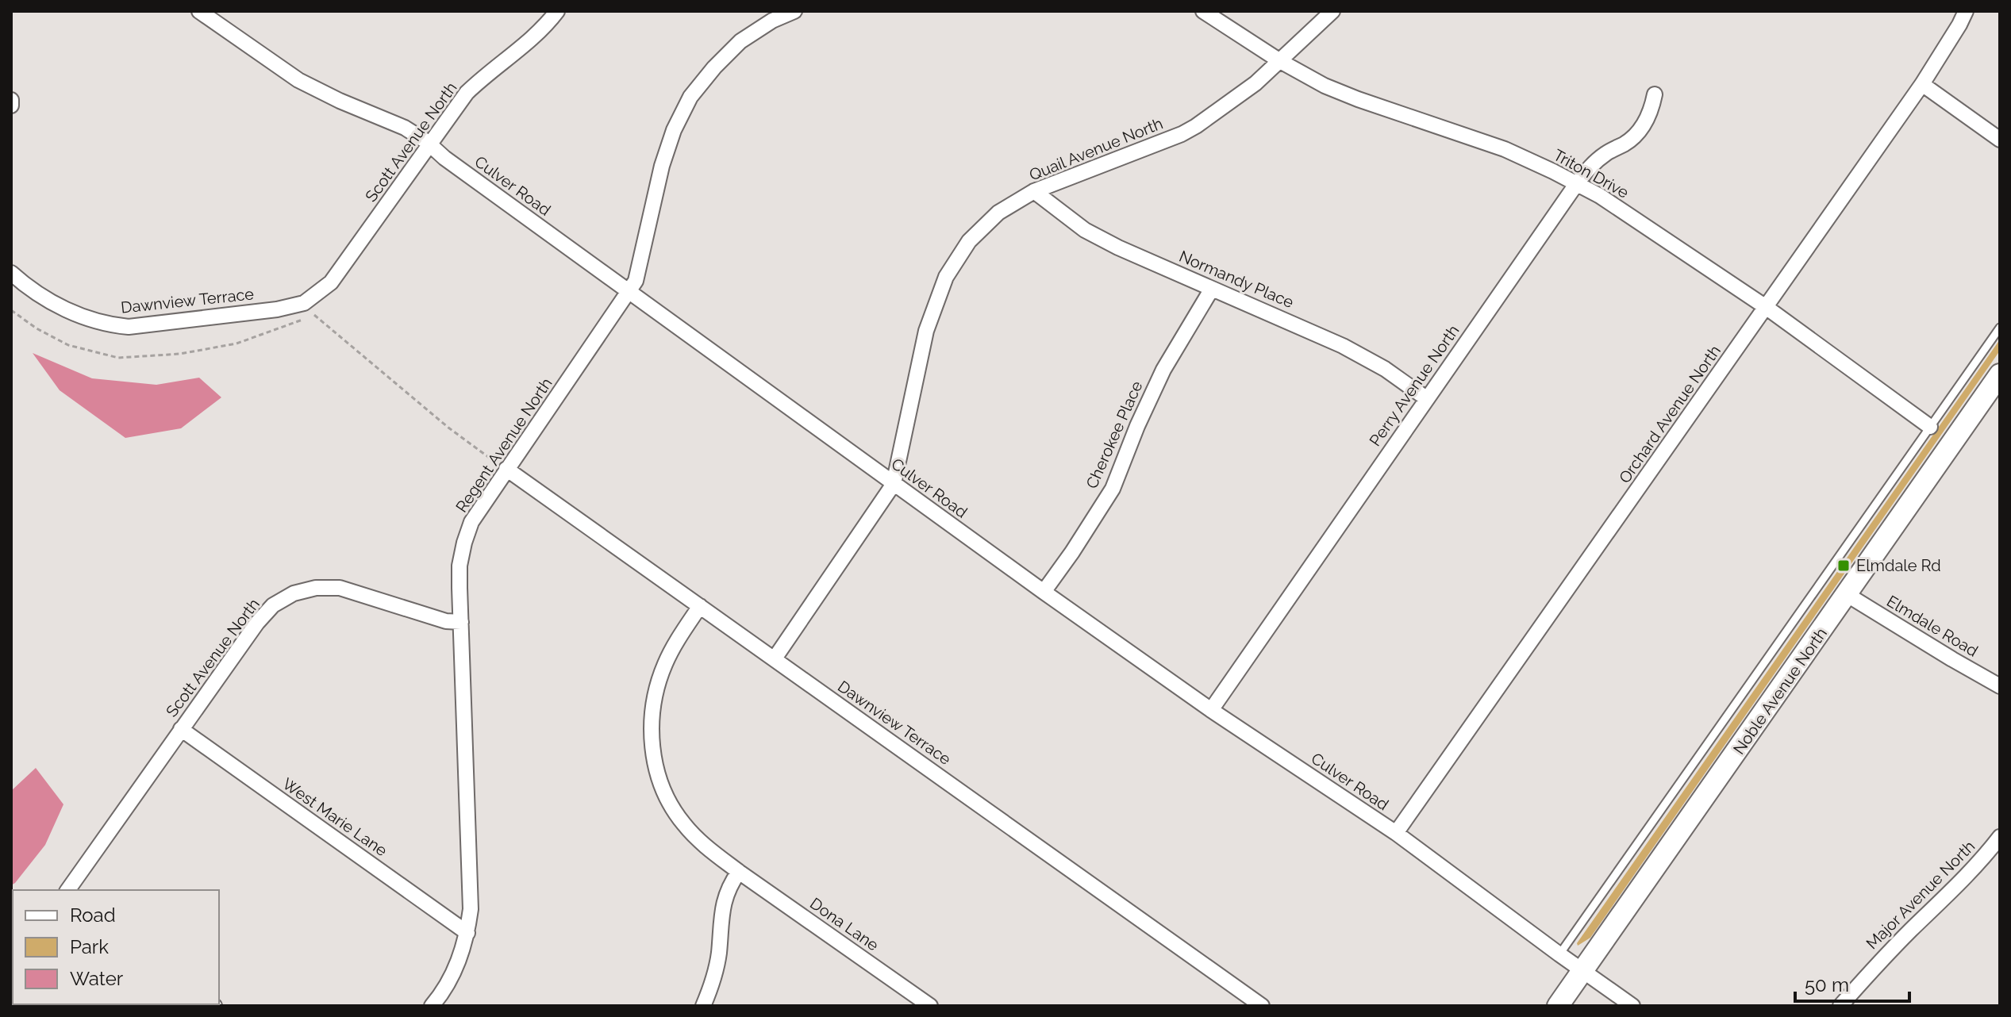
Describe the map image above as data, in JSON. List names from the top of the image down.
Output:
{
  "streets": {
    "street": [
      "Scott Avenue North",
      "Quail Avenue North",
      "Triton Drive",
      "Culver Road",
      "Normandy Place",
      "Dawnview Terrace",
      "Perry Avenue North",
      "Orchard Avenue North",
      "Cherokee Place",
      "Regent Avenue North",
      "Elmdale Road",
      "Noble Avenue North",
      "West Marie Lane",
      "Major Avenue North",
      "Dona Lane"
    ]
  },
  "crossings": [
    ["Scott Avenue North", "Culver Road"],
    ["Scott Avenue North", "Dawnview Terrace"],
    ["Scott Avenue North", "Regent Avenue North"],
    ["Scott Avenue North", "West Marie Lane"],
    ["Quail Avenue North", "Triton Drive"],
    ["Quail Avenue North", "Culver Road"],
    ["Quail Avenue North", "Normandy Place"],
    ["Quail Avenue North", "Dawnview Terrace"],
    ["Triton Drive", "Perry Avenue North"],
    ["Triton Drive", "Orchard Avenue North"],
    ["Culver Road", "Perry Avenue North"],
    ["Culver Road", "Orchard Avenue North"],
    ["Culver Road", "Cherokee Place"],
    ["Culver Road", "Regent Avenue North"],
    ["Culver Road", "Noble Avenue North"],
    ["Normandy Place", "Perry Avenue North"],
    ["Normandy Place", "Cherokee Place"],
    ["Dawnview Terrace", "Regent Avenue North"],
    ["Regent Avenue North", "West Marie Lane"],
    ["Elmdale Road", "Noble Avenue North"]
  ],
  "places": {
    "transit": ["Elmdale Rd"]
  },
  "legend": ["Road", "Park", "Water"],
  "scale_bar": "50 m"
}
